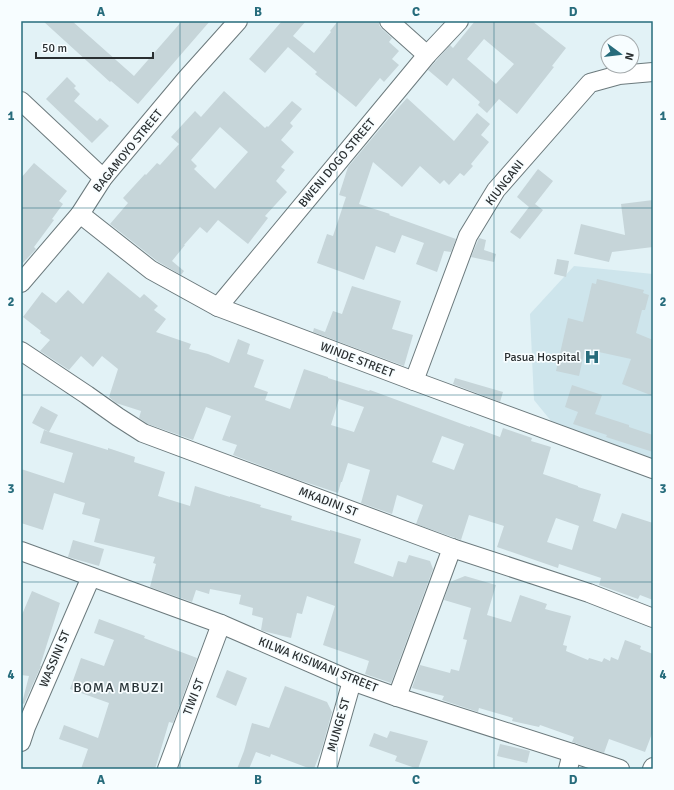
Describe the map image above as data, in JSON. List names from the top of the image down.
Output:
{
  "streets": {
    "street": [
      "BAGAMOYO STREET",
      "BWENI DOGO STREET",
      "KIUNGANI",
      "WINDE STREET",
      "MKADINI ST",
      "WASSINI ST",
      "KILWA KISIWANI STREET",
      "TIWI ST",
      "MUNGE ST"
    ]
  },
  "crossings": [
    ["BAGAMOYO STREET", "WINDE STREET"],
    ["BWENI DOGO STREET", "WINDE STREET"],
    ["KIUNGANI", "WINDE STREET"],
    ["WASSINI ST", "KILWA KISIWANI STREET"],
    ["KILWA KISIWANI STREET", "TIWI ST"],
    ["KILWA KISIWANI STREET", "MUNGE ST"]
  ],
  "districts": ["BOMA MBUZI"],
  "places": {
    "hospital": ["Pasua Hospital"]
  },
  "scale_bar": "50 m",
  "north": "right",
  "grid": {
    "columns": [
      "A",
      "B",
      "C",
      "D"
    ],
    "rows": [
      "1",
      "2",
      "3",
      "4"
    ]
  }
}
